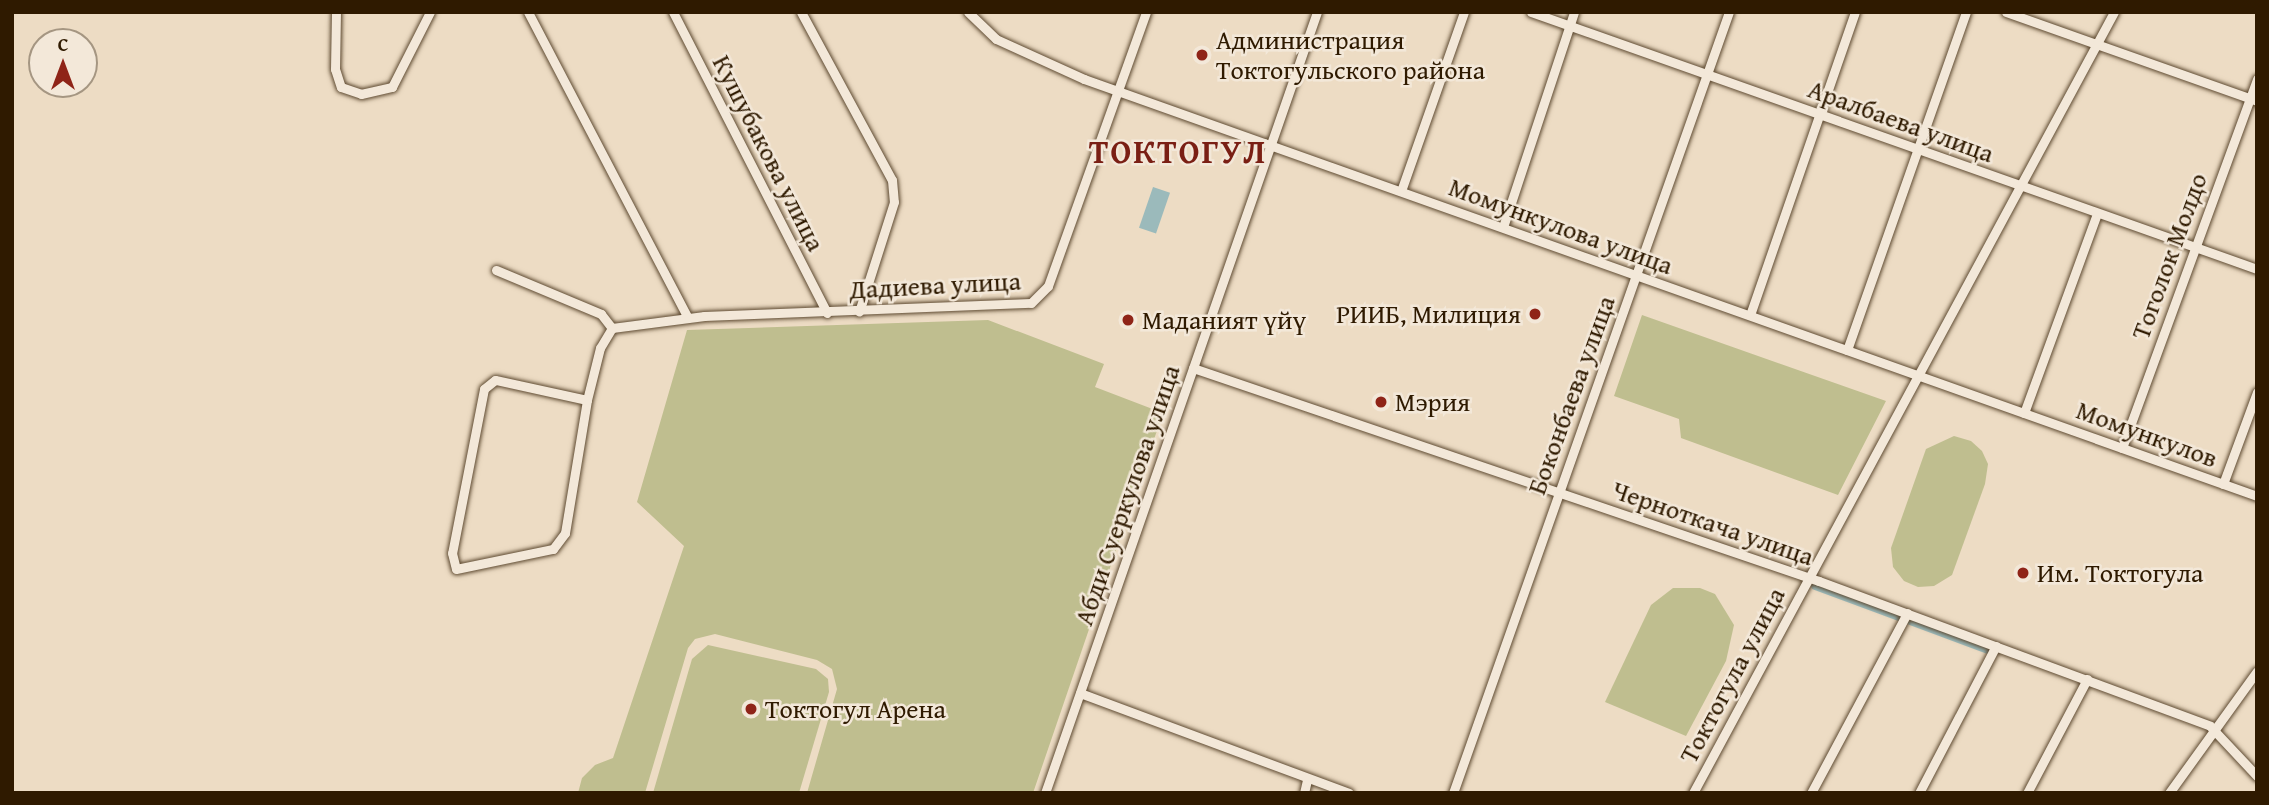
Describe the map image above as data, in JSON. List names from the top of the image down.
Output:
{
  "streets": {
    "street": [
      "Аралбаева улица",
      "Кушубакова улица",
      "Момункулова улица",
      "Тоголок Молдо",
      "Дадиева улица",
      "Боконбаева улица",
      "Момункулов",
      "Абди Суеркулова улица",
      "Черноткача улица",
      "Токтогула улица"
    ]
  },
  "crossings": [
    ["Аралбаева улица", "Тоголок Молдо"],
    ["Аралбаева улица", "Боконбаева улица"],
    ["Аралбаева улица", "Токтогула улица"],
    ["Кушубакова улица", "Дадиева улица"],
    ["Момункулова улица", "Дадиева улица"],
    ["Момункулова улица", "Боконбаева улица"],
    ["Момункулова улица", "Момункулов"],
    ["Момункулова улица", "Абди Суеркулова улица"],
    ["Момункулова улица", "Токтогула улица"],
    ["Тоголок Молдо", "Момункулов"],
    ["Боконбаева улица", "Черноткача улица"],
    ["Абди Суеркулова улица", "Черноткача улица"],
    ["Черноткача улица", "Токтогула улица"]
  ],
  "districts": ["ТОКТОГУЛ"],
  "places": [
    "Администрация Токтогульского района",
    "РИИБ, Милиция",
    "Маданият үйү",
    "Мэрия",
    "Им. Токтогула",
    "Токтогул Арена"
  ],
  "north": "top"
}
